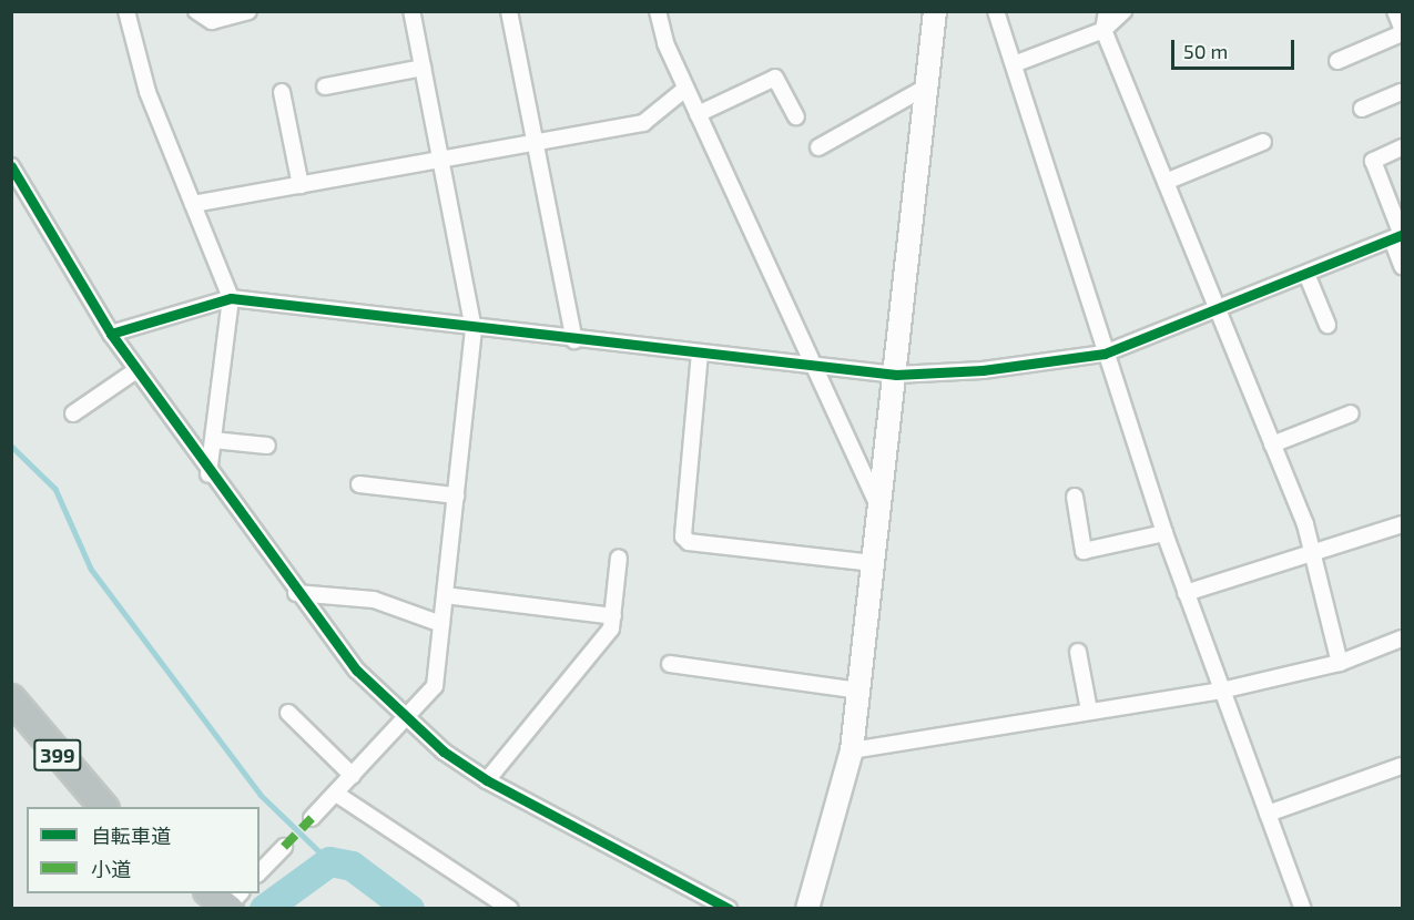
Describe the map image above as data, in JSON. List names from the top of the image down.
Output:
{
  "streets": {
    "highway": ["399"]
  },
  "legend": ["自転車道", "小道"],
  "scale_bar": "50 m"
}
